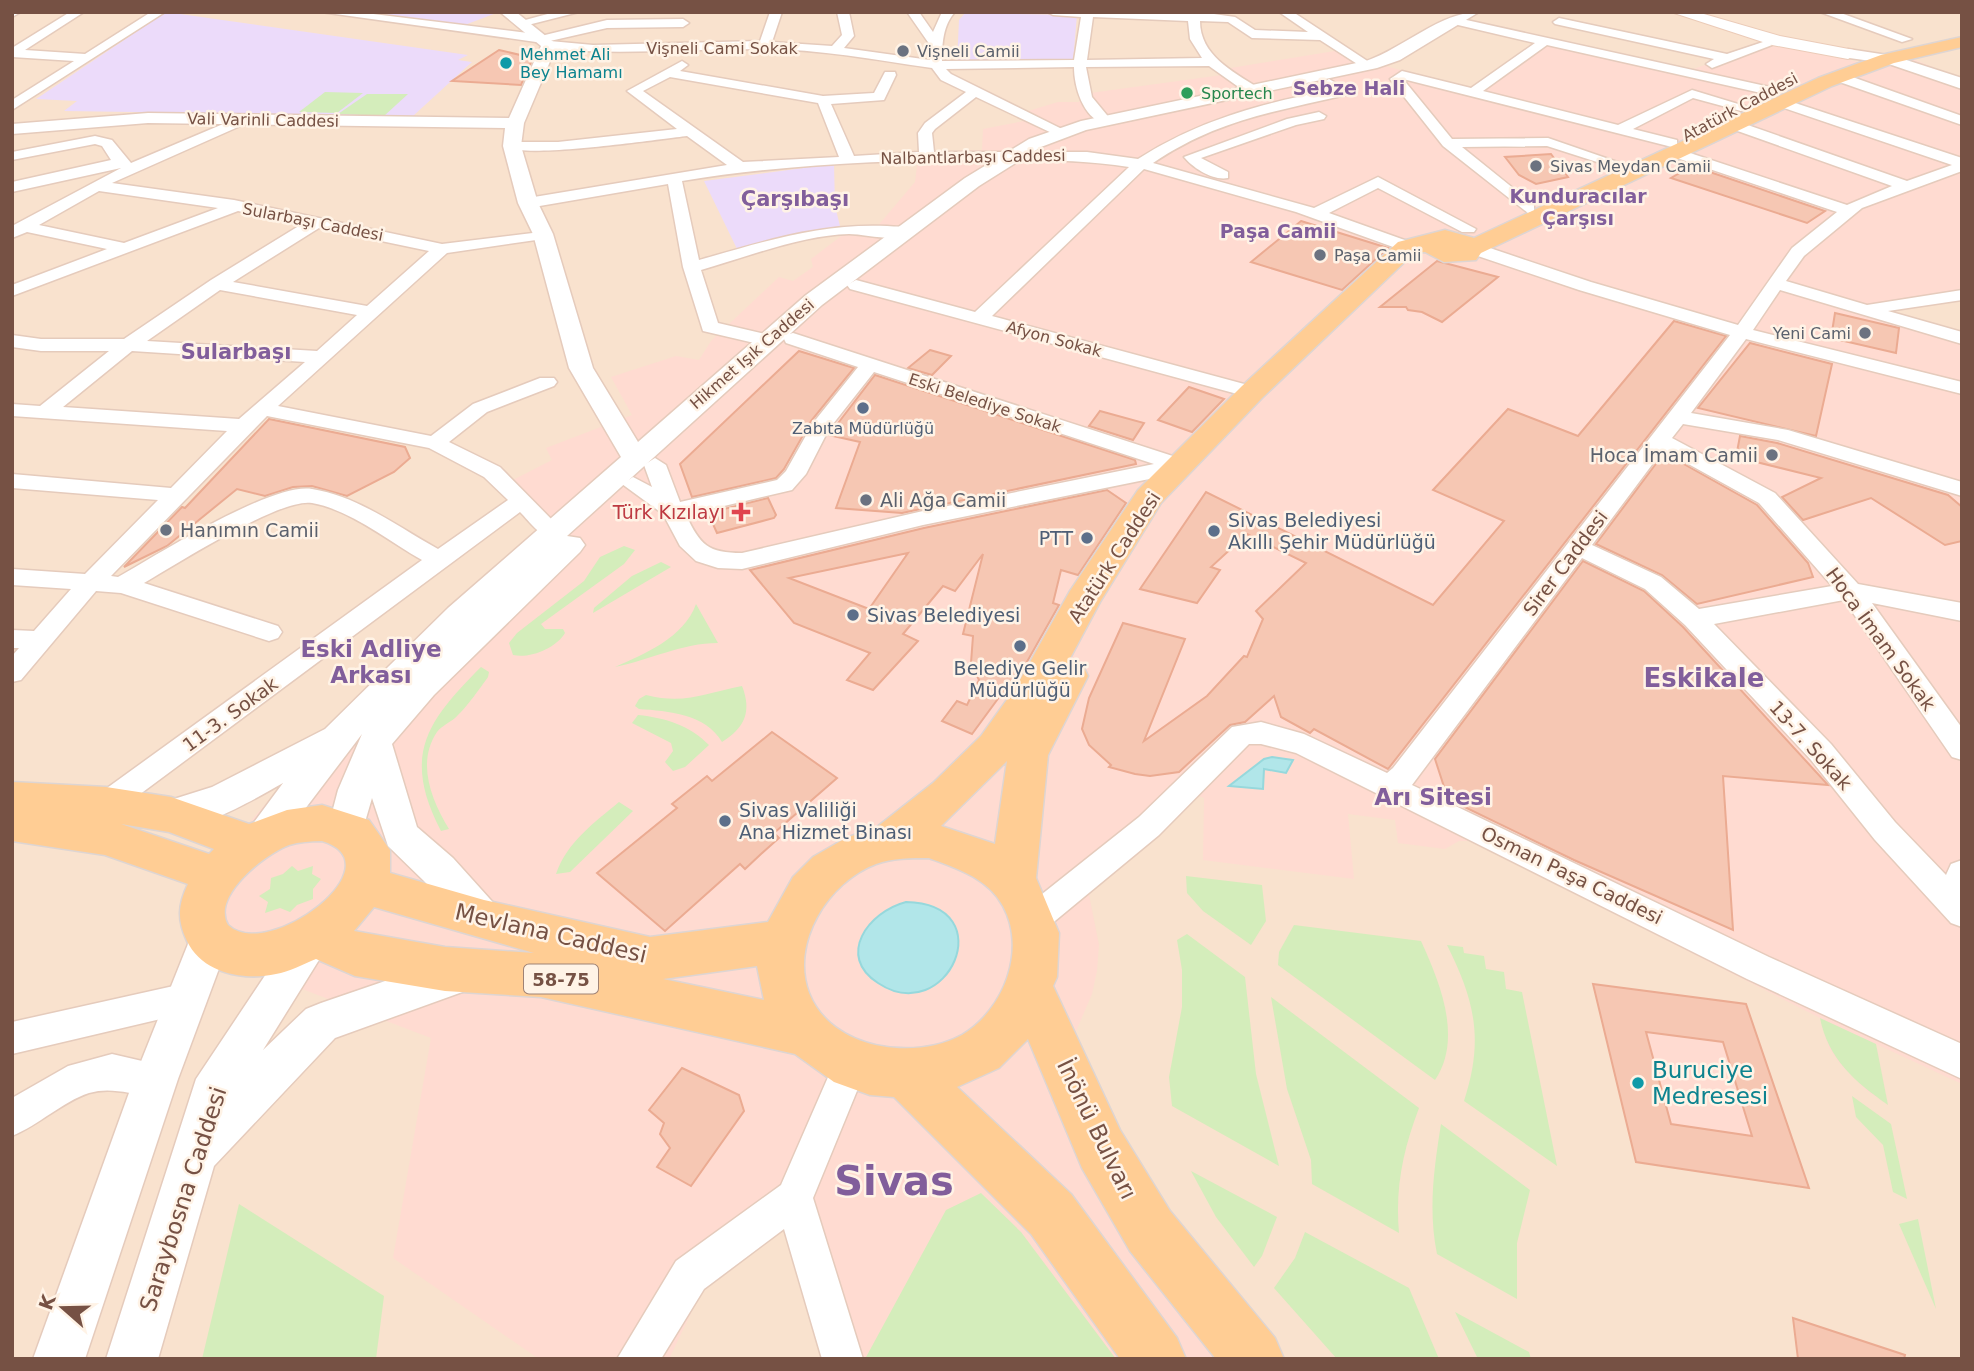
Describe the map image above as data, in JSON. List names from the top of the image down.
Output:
{
  "streets": {
    "main road": [
      "Atatürk Caddesi",
      "Mevlana Caddesi",
      "58-75",
      "İnönü Bulvarı"
    ],
    "street": [
      "Vişneli Cami Sokak",
      "Vali Varinli Caddesi",
      "Nalbantlarbaşı Caddesi",
      "Sularbaşı Caddesi",
      "Afyon Sokak",
      "Hikmet Işık Caddesi",
      "Eski Belediye Sokak",
      "Sirer Caddesi",
      "Hoca İmam Sokak",
      "11-3. Sokak",
      "13-7. Sokak",
      "Osman Paşa Caddesi",
      "Saraybosna Caddesi"
    ]
  },
  "crossings": [
    ["Atatürk Caddesi", "Nalbantlarbaşı Caddesi"],
    ["Atatürk Caddesi", "Afyon Sokak"],
    ["Atatürk Caddesi", "Eski Belediye Sokak"],
    ["Atatürk Caddesi", "Osman Paşa Caddesi"],
    ["Atatürk Caddesi", "Mevlana Caddesi"],
    ["Atatürk Caddesi", "İnönü Bulvarı"],
    ["Nalbantlarbaşı Caddesi", "Hikmet Işık Caddesi"],
    ["Afyon Sokak", "Hikmet Işık Caddesi"],
    ["Hikmet Işık Caddesi", "Eski Belediye Sokak"],
    ["Hikmet Işık Caddesi", "Mevlana Caddesi"],
    ["Hikmet Işık Caddesi", "Saraybosna Caddesi"],
    ["Sirer Caddesi", "Hoca İmam Sokak"],
    ["Sirer Caddesi", "13-7. Sokak"],
    ["Sirer Caddesi", "Osman Paşa Caddesi"],
    ["Osman Paşa Caddesi", "Mevlana Caddesi"],
    ["Osman Paşa Caddesi", "İnönü Bulvarı"],
    ["Mevlana Caddesi", "İnönü Bulvarı"],
    ["Mevlana Caddesi", "Saraybosna Caddesi"]
  ],
  "districts": [
    "Sebze Hali",
    "Kunduracılar Çarşısı",
    "Çarşıbaşı",
    "Paşa Camii",
    "Sularbaşı",
    "Eski Adliye Arkası",
    "Eskikale",
    "Arı Sitesi",
    "Sivas"
  ],
  "places": {
    "other": [
      "Vişneli Camii",
      "Mehmet Ali Bey Hamamı",
      "Sportech",
      "Sivas Meydan Camii",
      "Paşa Camii",
      "Yeni Cami",
      "Zabıta Müdürlüğü",
      "Hoca İmam Camii",
      "Ali Ağa Camii",
      "Hanımın Camii",
      "Sivas Belediyesi Akıllı Şehir Müdürlüğü",
      "PTT",
      "Sivas Belediyesi",
      "Belediye Gelir Müdürlüğü",
      "Sivas Valiliği Ana Hizmet Binası",
      "Buruciye Medresesi"
    ],
    "health": ["Türk Kızılayı"]
  },
  "north": "left"
}
